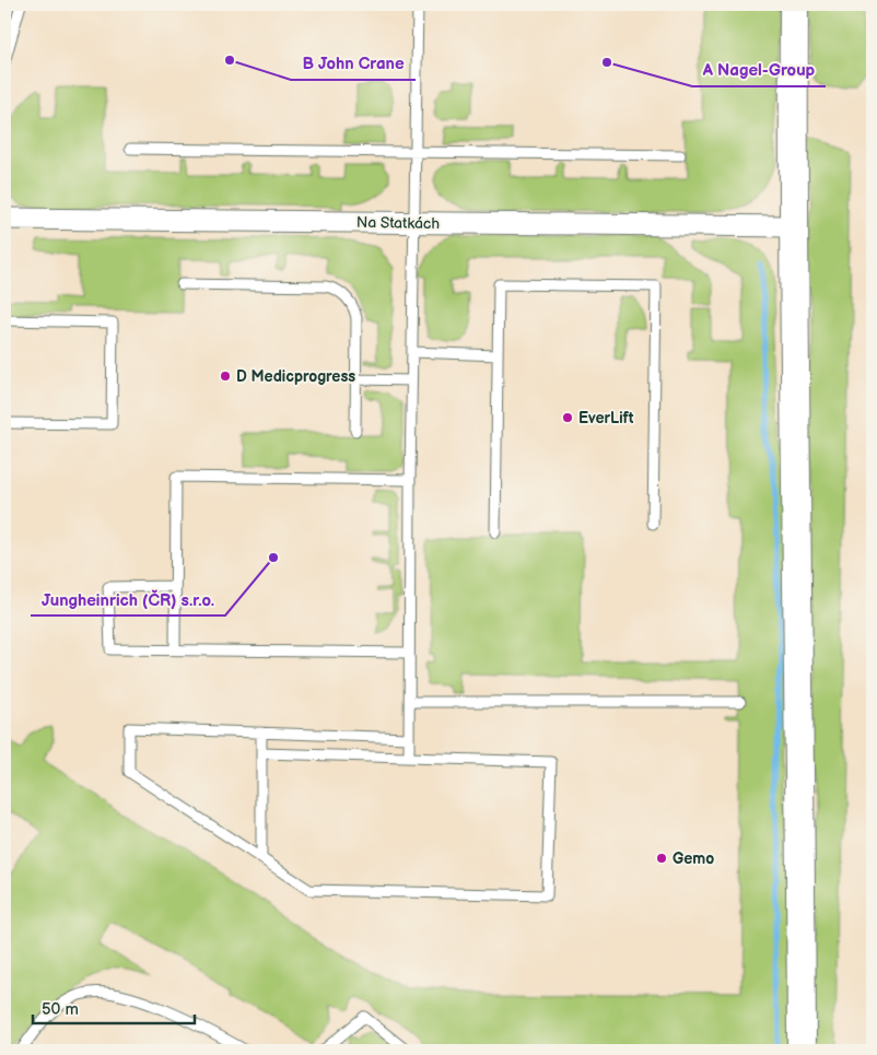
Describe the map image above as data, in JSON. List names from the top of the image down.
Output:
{
  "streets": {
    "street": ["Na Statkách"]
  },
  "places": [
    "B John Crane",
    "A Nagel-Group",
    "D Medicprogress",
    "EverLift",
    "Jungheinrich (ČR) s.r.o.",
    "Gemo"
  ],
  "scale_bar": "50 m"
}
